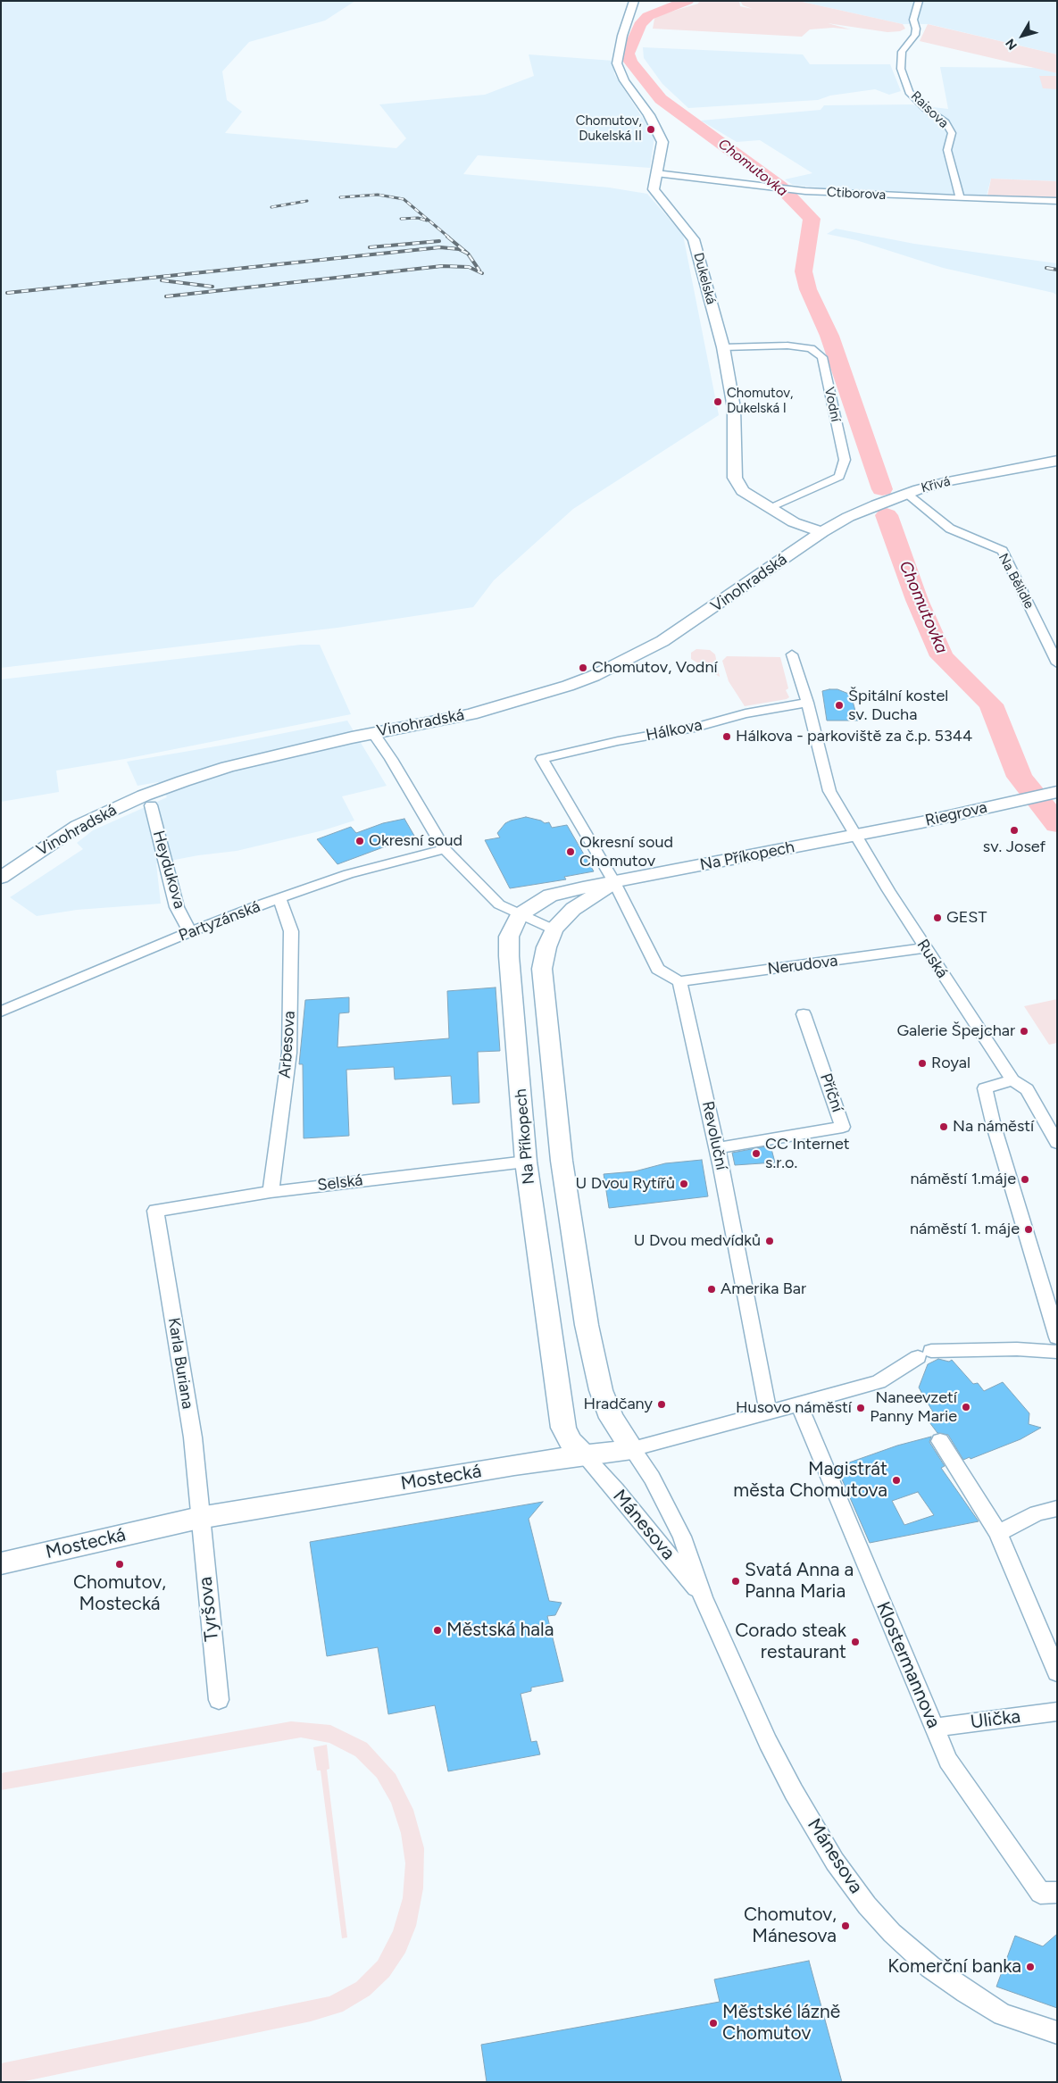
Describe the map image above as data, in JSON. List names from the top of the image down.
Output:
{
  "streets": {
    "street": [
      "Raisova",
      "Ctiborova",
      "Dukelská",
      "Vodní",
      "Křivá",
      "Na Bělidle",
      "Vinohradská",
      "Hálkova",
      "Riegrova",
      "Na Příkopech",
      "Heydukova",
      "Partyzánská",
      "Ruská",
      "Nerudova",
      "Arbesova",
      "Příční",
      "Revoluční",
      "Selská",
      "Karla Buriana",
      "Mostecká",
      "Mánesova",
      "Tyršova",
      "Klostermannova",
      "Ulička"
    ]
  },
  "crossings": [
    ["Raisova", "Ctiborova"],
    ["Ctiborova", "Dukelská"],
    ["Dukelská", "Vodní"],
    ["Dukelská", "Křivá"],
    ["Dukelská", "Vinohradská"],
    ["Křivá", "Na Bělidle"],
    ["Křivá", "Vinohradská"],
    ["Hálkova", "Na Příkopech"],
    ["Riegrova", "Na Příkopech"],
    ["Riegrova", "Ruská"],
    ["Na Příkopech", "Ruská"],
    ["Na Příkopech", "Selská"],
    ["Na Příkopech", "Mostecká"],
    ["Na Příkopech", "Mánesova"],
    ["Heydukova", "Partyzánská"],
    ["Partyzánská", "Arbesova"],
    ["Ruská", "Nerudova"],
    ["Nerudova", "Revoluční"],
    ["Arbesova", "Selská"],
    ["Příční", "Revoluční"],
    ["Revoluční", "Mostecká"],
    ["Selská", "Karla Buriana"],
    ["Karla Buriana", "Mostecká"],
    ["Karla Buriana", "Tyršova"],
    ["Mostecká", "Mánesova"],
    ["Mostecká", "Tyršova"],
    ["Mostecká", "Klostermannova"],
    ["Klostermannova", "Ulička"]
  ],
  "water": ["Chomutovka"],
  "places": [
    "Chomutov, Dukelská II",
    "Chomutov, Dukelská I",
    "Chomutov, Vodní",
    "Špitální kostel sv. Ducha",
    "Hálkova - parkoviště za č.p. 5344",
    "sv. Josef",
    "Okresní soud",
    "Okresní soud Chomutov",
    "GEST",
    "Galerie Špejchar",
    "Royal",
    "Na náměstí",
    "CC Internet s.r.o.",
    "náměstí 1.máje",
    "U Dvou Rytířů",
    "náměstí 1. máje",
    "U Dvou medvídků",
    "Amerika Bar",
    "Hradčany",
    "Naneevzetí Panny Marie",
    "Husovo náměstí",
    "Magistrát města Chomutova",
    "Chomutov, Mostecká",
    "Svatá Anna a Panna Maria",
    "Městská hala",
    "Corado steak restaurant",
    "Chomutov, Mánesova",
    "Komerční banka",
    "Městské lázně Chomutov"
  ],
  "north": "bottom left"
}
